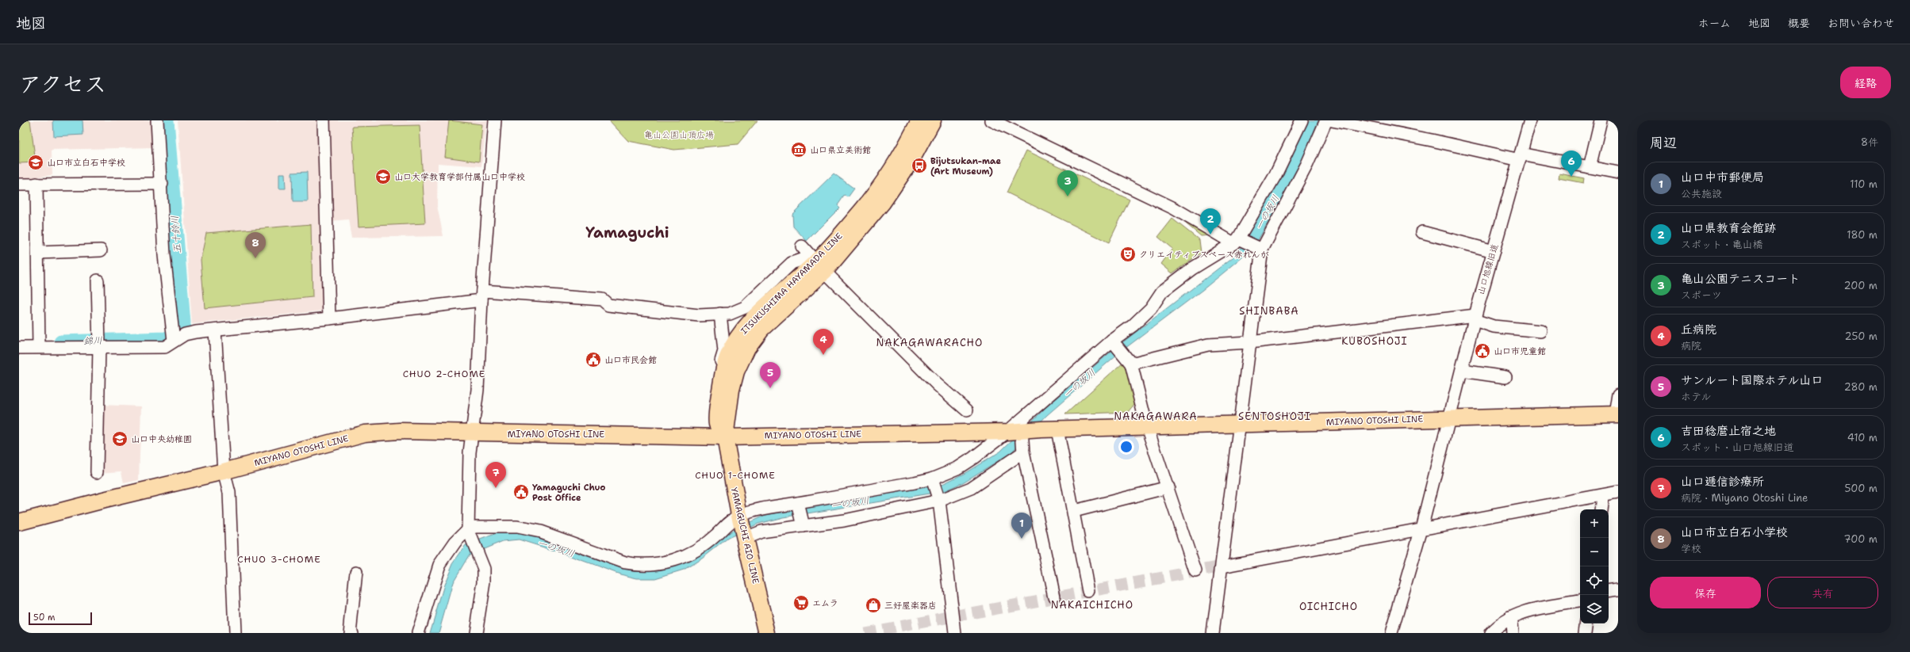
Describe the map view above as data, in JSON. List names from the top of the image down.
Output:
{
  "streets": {
    "main road": ["ITSUKUSHIMA HAYAMADA LINE", "MIYANO OTOSHI LINE", "YAMAGUCHI AIO LINE"],
    "street": ["山口旭線旧道"]
  },
  "crossings": [
    ["山口旭線旧道", "MIYANO OTOSHI LINE"],
    ["ITSUKUSHIMA HAYAMADA LINE", "MIYANO OTOSHI LINE"],
    ["ITSUKUSHIMA HAYAMADA LINE", "YAMAGUCHI AIO LINE"],
    ["MIYANO OTOSHI LINE", "YAMAGUCHI AIO LINE"]
  ],
  "districts": [
    "Yamaguchi",
    "SHINBABA",
    "KUBOSHOJI",
    "NAKAGAWARACHO",
    "CHUO 2-CHOME",
    "NAKAGAWARA",
    "SENTOSHOJI",
    "CHUO 1-CHOME",
    "CHUO 3-CHOME",
    "NAKAICHICHO",
    "OICHICHO"
  ],
  "water": ["一の坂川", "五十鈴川", "錦川"],
  "parks": ["亀山公園山頂広場"],
  "places": {
    "museum": ["山口県立美術館"],
    "school or university": ["山口市立白石中学校", "山口大学教育学部付属山口中学校", "山口中央幼稚園"],
    "bus stop": ["Bijutsukan-mae (Art Museum)"],
    "theatre": ["クリエイティブスペース赤れんが"],
    "public building": ["山口市児童館", "山口市民会館", "Yamaguchi Chuo Post Office"],
    "supermarket": ["エムラ"],
    "shop": ["三好屋楽器店"]
  },
  "scale_bar": "50 m",
  "page": {
    "header": "地図",
    "nav": [
      "ホーム",
      "地図",
      "概要",
      "お問い合わせ"
    ],
    "title": "アクセス",
    "buttons": [
      "経路",
      ["保存", "共有"]
    ],
    "heading": ["周辺", "8件"],
    "pins": [
      "6",
      "3",
      "2",
      "8",
      "4",
      "5",
      "7",
      "1"
    ],
    "list": [
      {
        "mark": "1",
        "name": "山口中市郵便局",
        "note": "公共施設",
        "value": "110 m"
      },
      {
        "mark": "2",
        "name": "山口県教育会館跡",
        "note": "スポット · 亀山橋",
        "value": "180 m"
      },
      {
        "mark": "3",
        "name": "亀山公園テニスコート",
        "note": "スポーツ",
        "value": "200 m"
      },
      {
        "mark": "4",
        "name": "丘病院",
        "note": "病院",
        "value": "250 m"
      },
      {
        "mark": "5",
        "name": "サンルート国際ホテル山口",
        "note": "ホテル",
        "value": "280 m"
      },
      {
        "mark": "6",
        "name": "吉田稔麿止宿之地",
        "note": "スポット · 山口旭線旧道",
        "value": "410 m"
      },
      {
        "mark": "7",
        "name": "山口逓信診療所",
        "note": "病院 · Miyano Otoshi Line",
        "value": "500 m"
      },
      {
        "mark": "8",
        "name": "山口市立白石小学校",
        "note": "学校",
        "value": "700 m"
      }
    ],
    "map_buttons": ["+", "−"],
    "scale": "50 m"
  }
}
